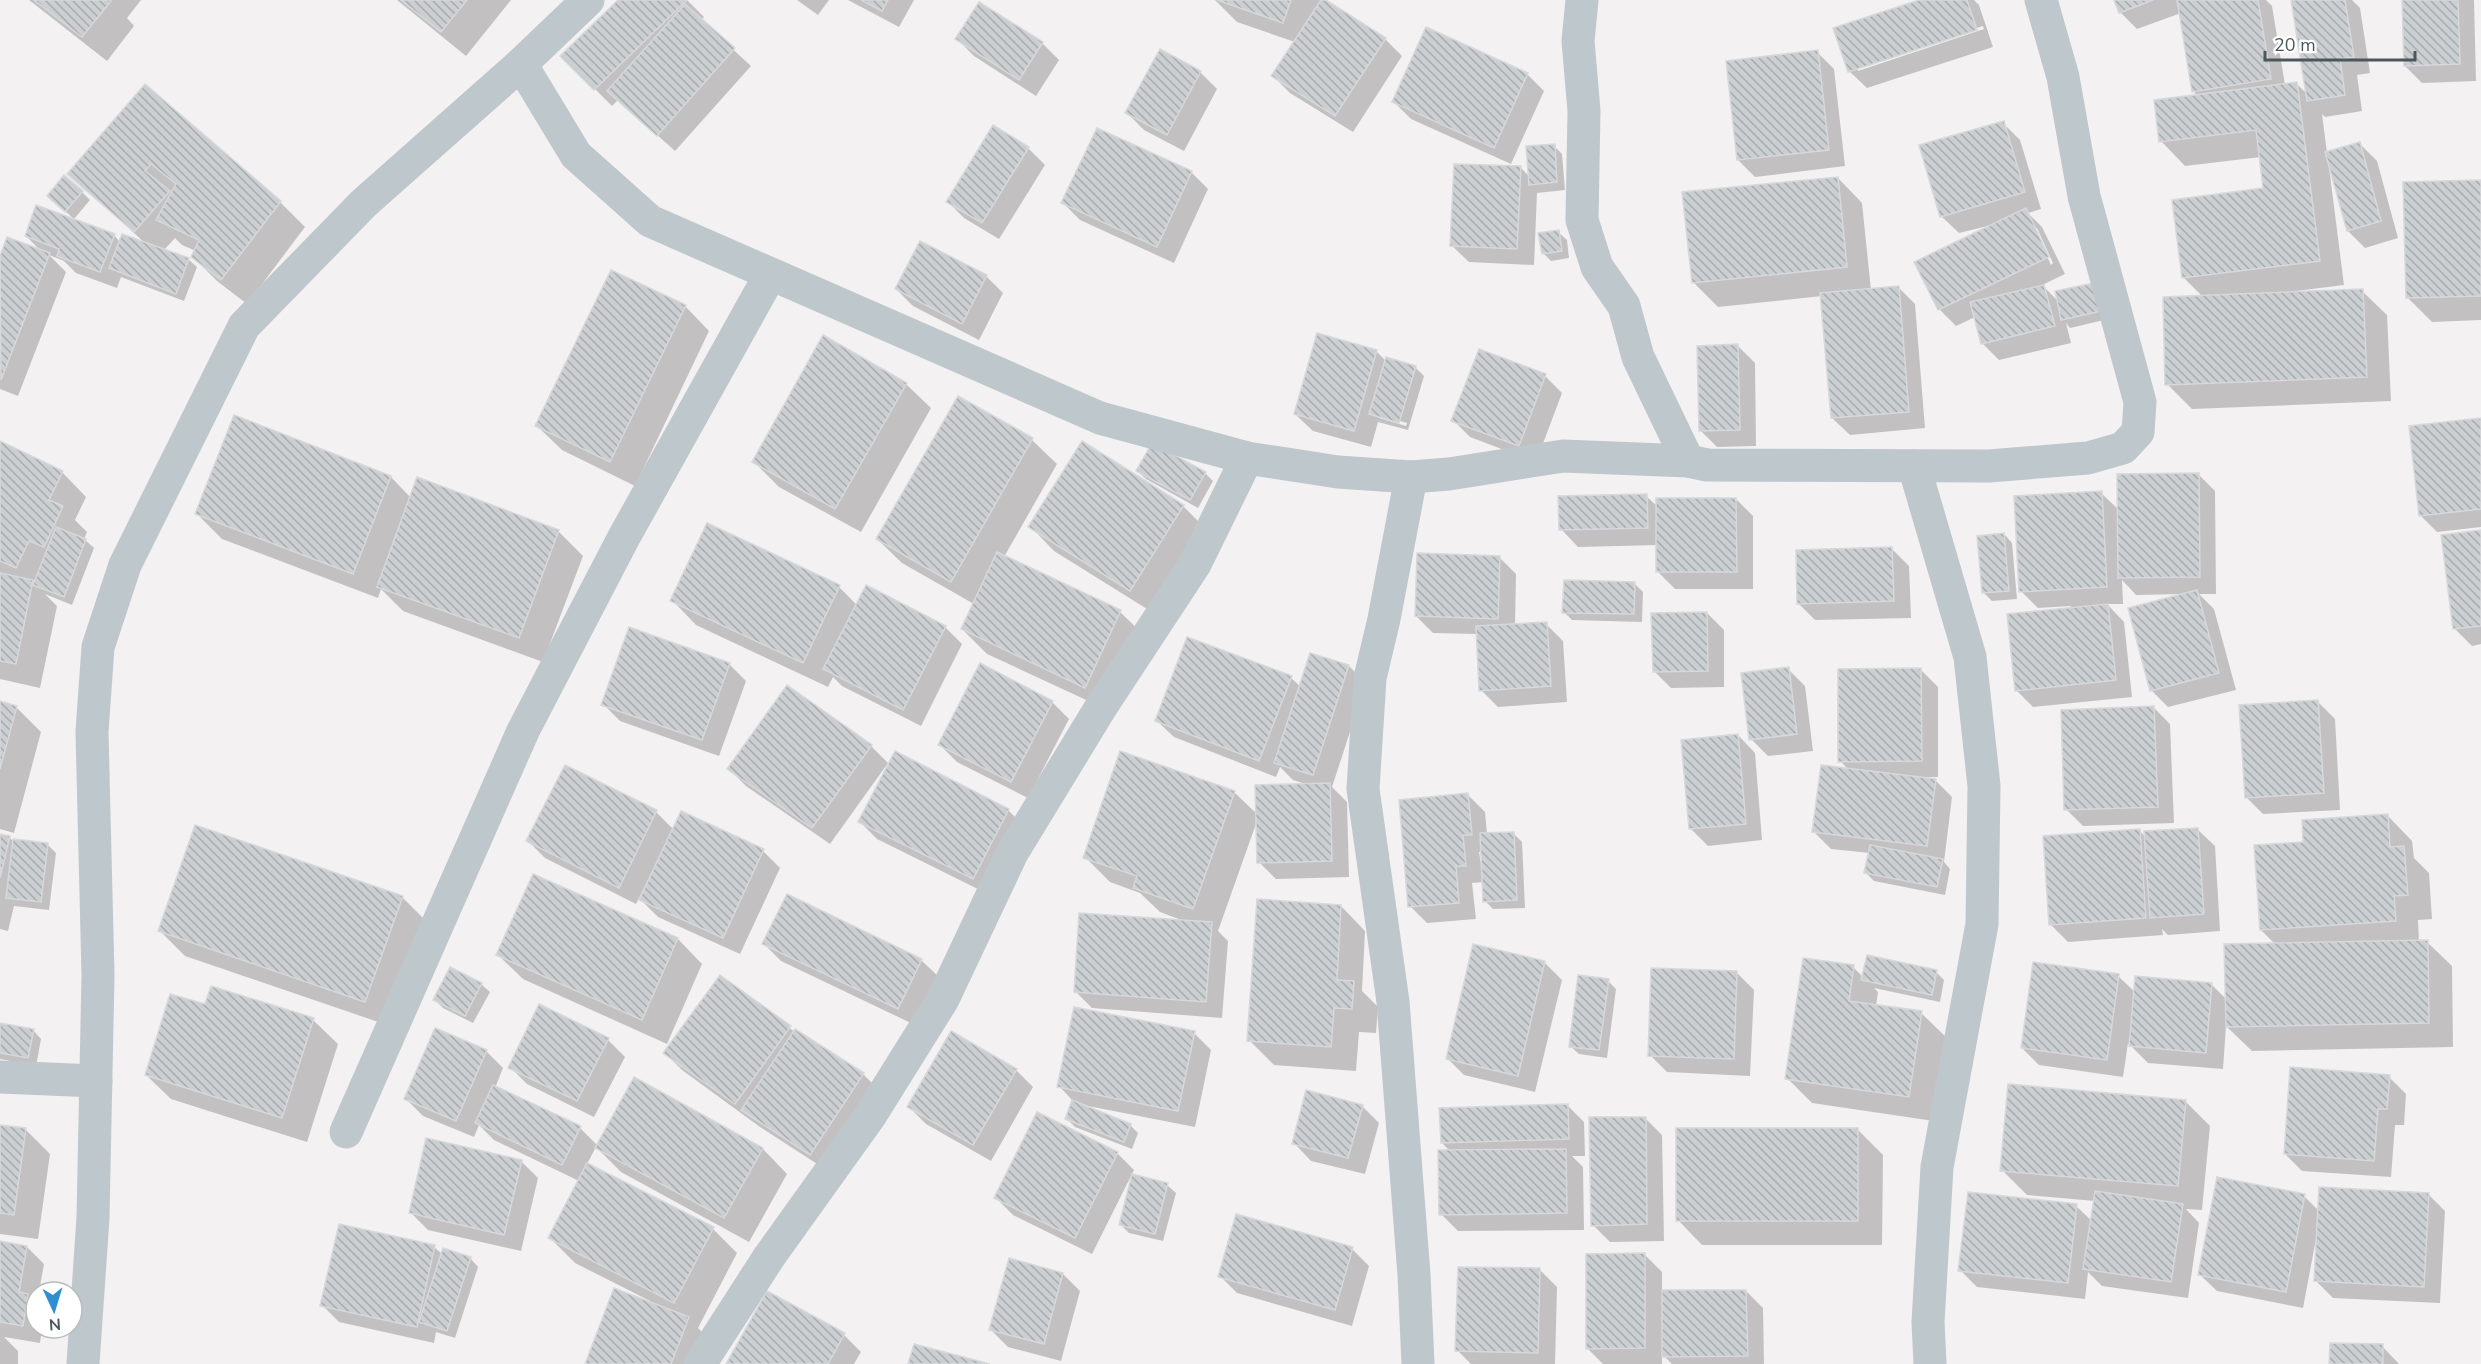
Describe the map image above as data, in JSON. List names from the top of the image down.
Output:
{
  "scale_bar": "20 m",
  "north": "bottom"
}
